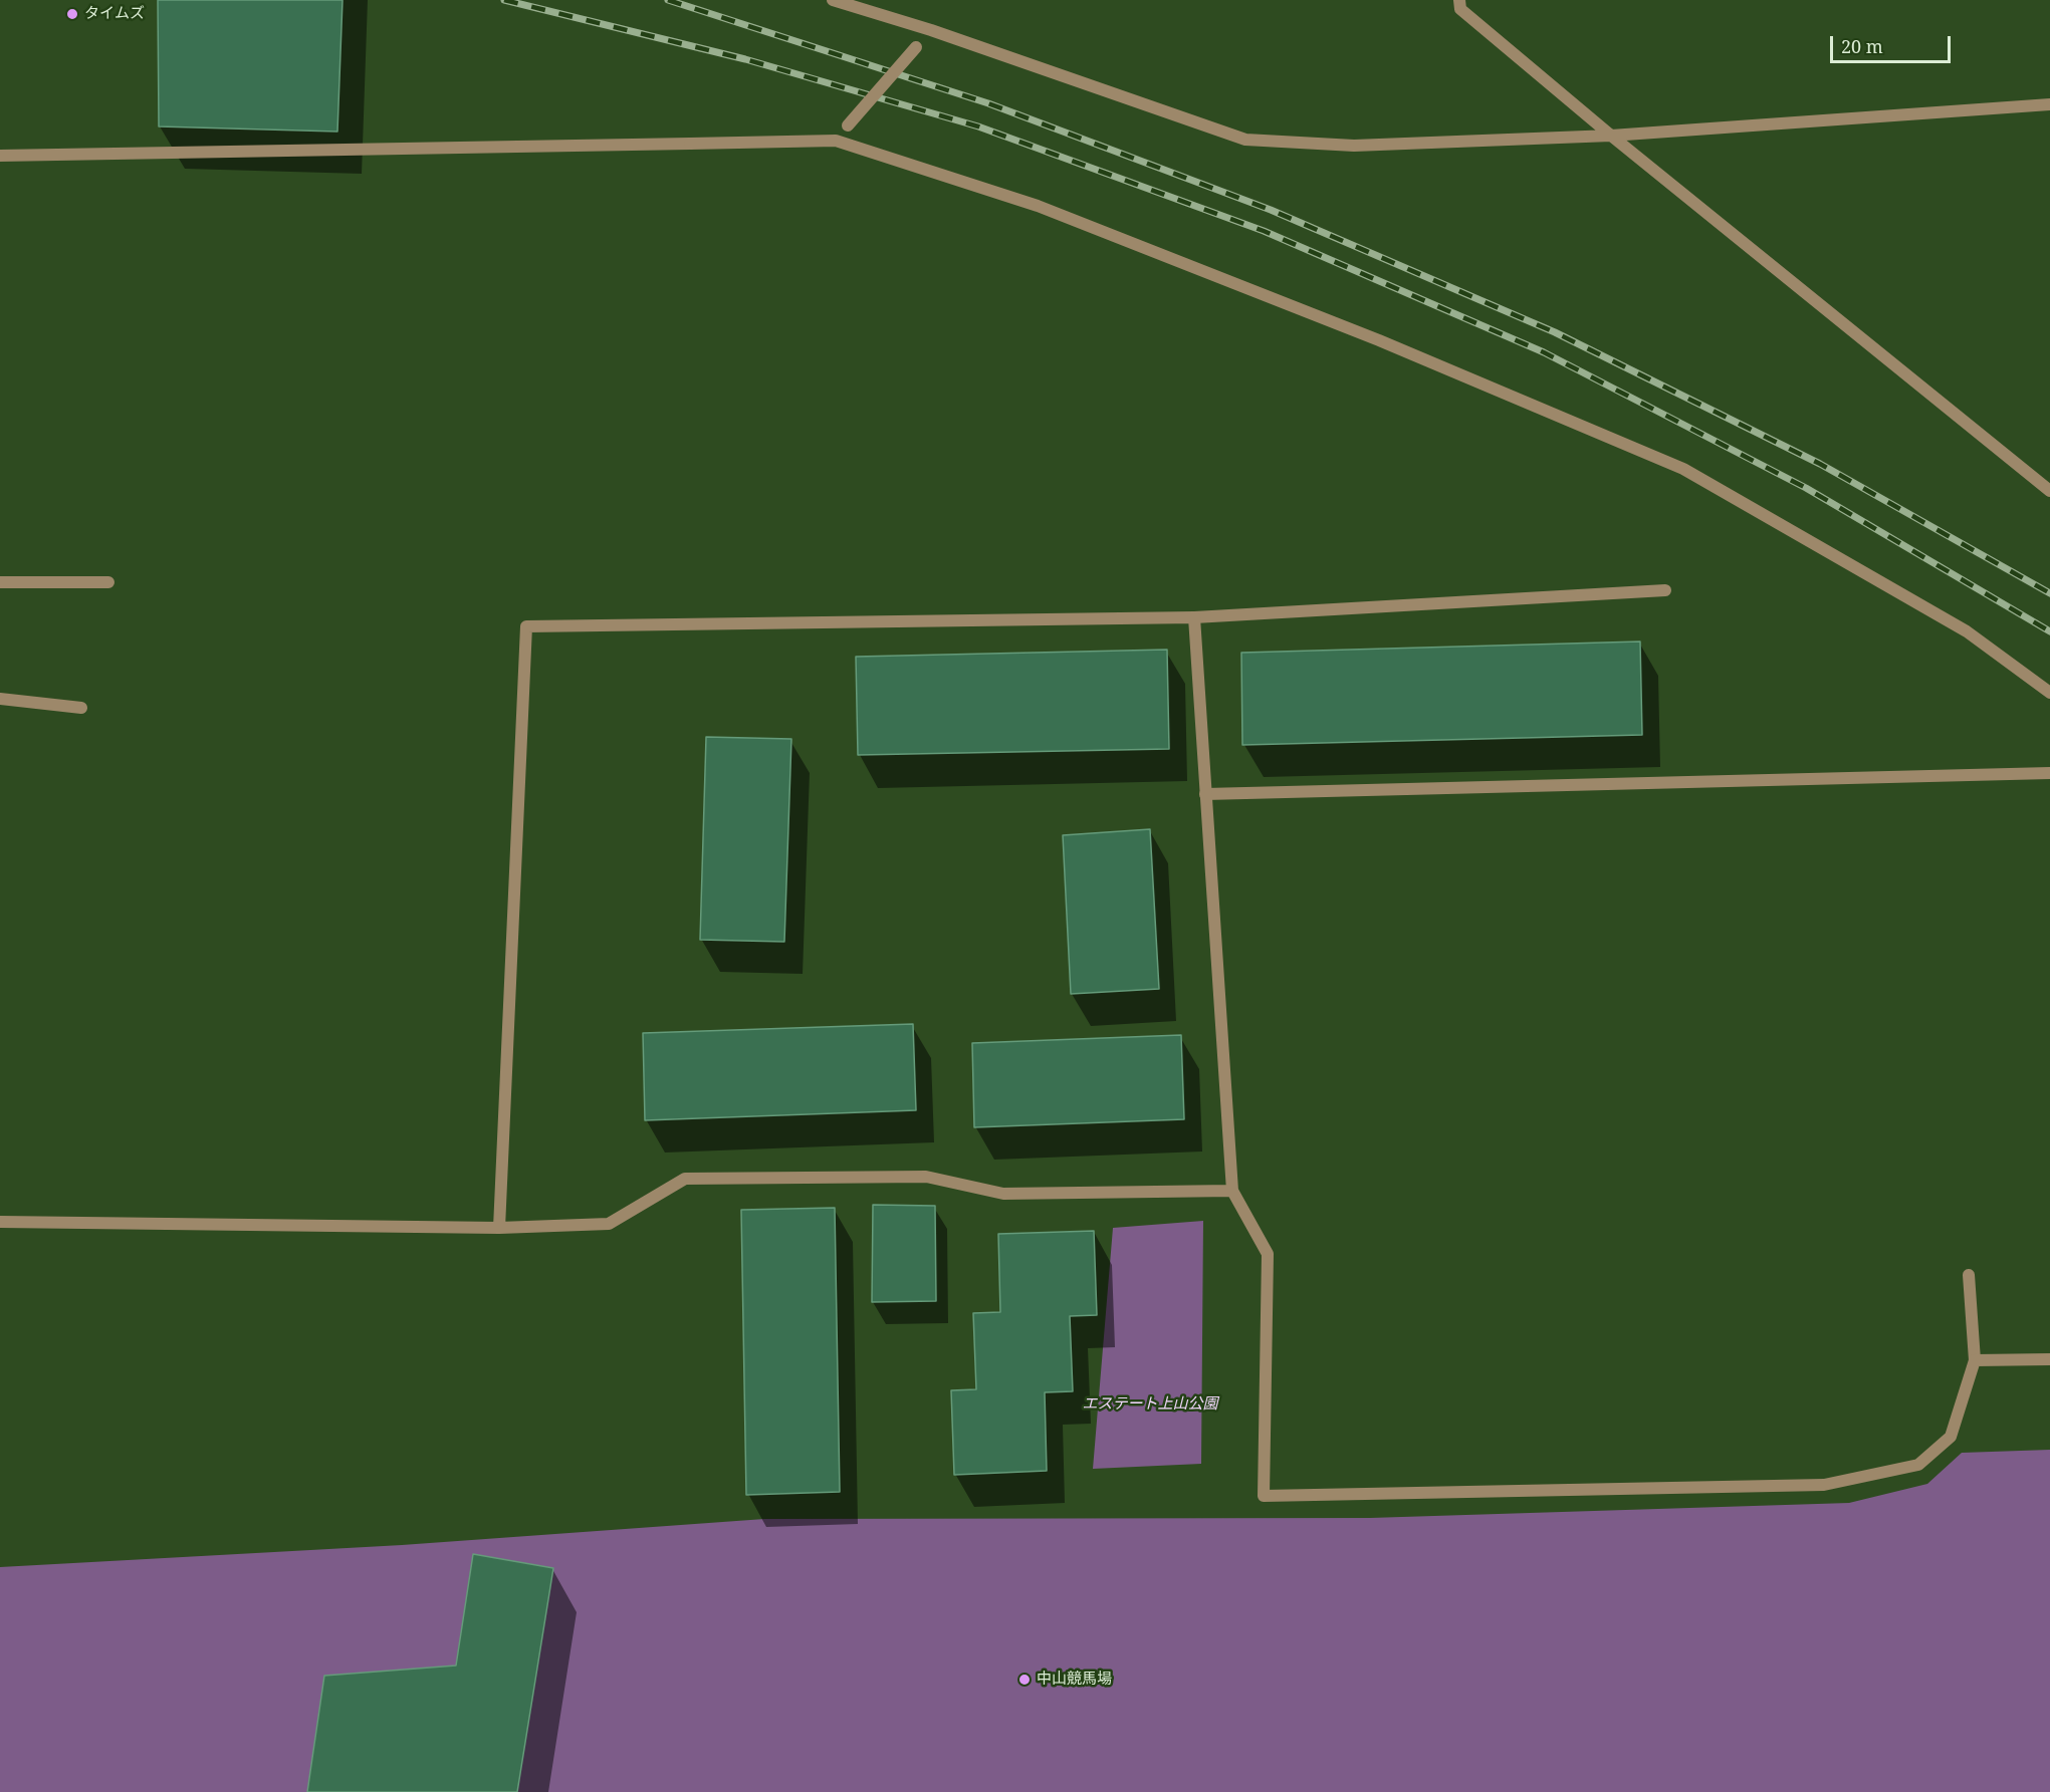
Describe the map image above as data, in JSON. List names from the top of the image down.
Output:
{
  "parks": ["エステート上山公園"],
  "places": ["タイムズ", "中山競馬場"],
  "scale_bar": "20 m"
}
